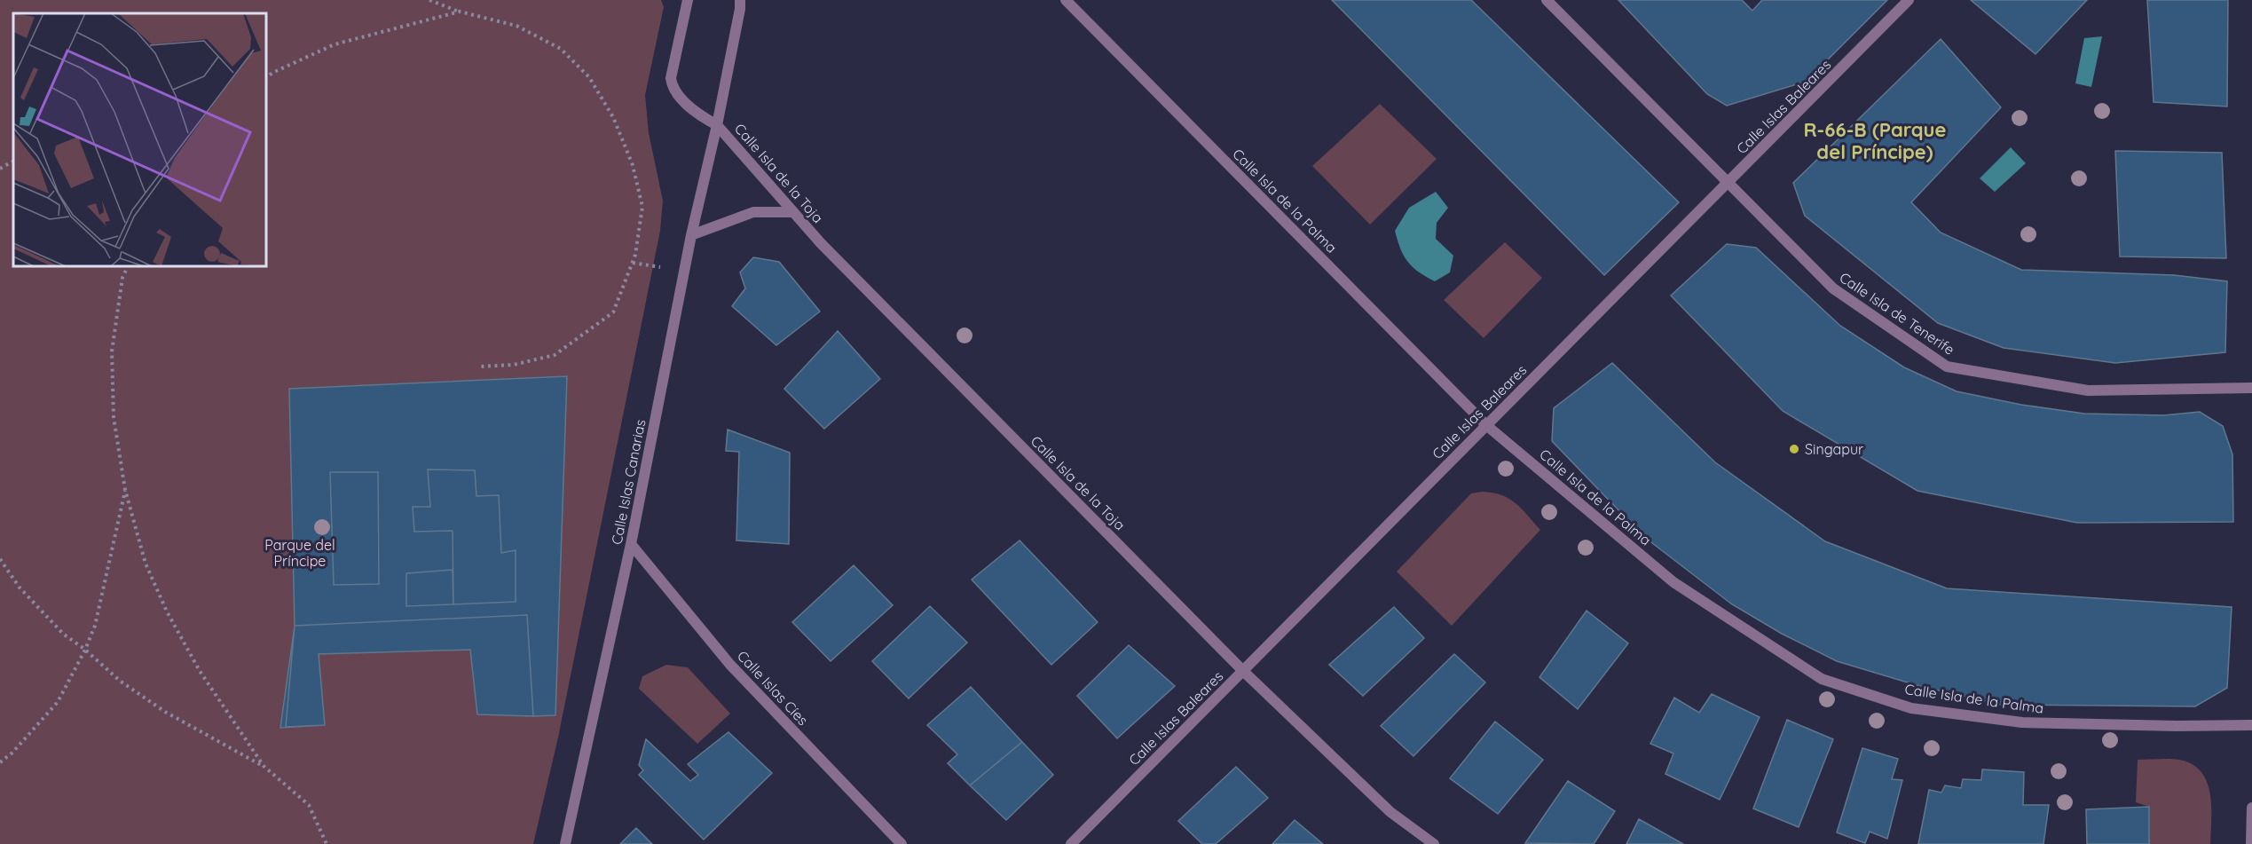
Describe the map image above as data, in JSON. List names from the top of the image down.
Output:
{
  "streets": {
    "street": [
      "Calle Islas Baleares",
      "Calle Isla de la Toja",
      "Calle Isla de la Palma",
      "Calle Isla de Tenerife",
      "Calle Islas Canarias",
      "Calle Islas Cíes"
    ]
  },
  "crossings": [
    ["Calle Islas Baleares", "Calle Isla de la Toja"],
    ["Calle Islas Baleares", "Calle Isla de la Palma"],
    ["Calle Islas Baleares", "Calle Isla de Tenerife"],
    ["Calle Isla de la Toja", "Calle Islas Canarias"],
    ["Calle Islas Canarias", "Calle Islas Cíes"]
  ],
  "districts": ["R-66-B (Parque del Príncipe)"],
  "parks": ["Parque del Príncipe"],
  "places": ["Singapur"]
}
